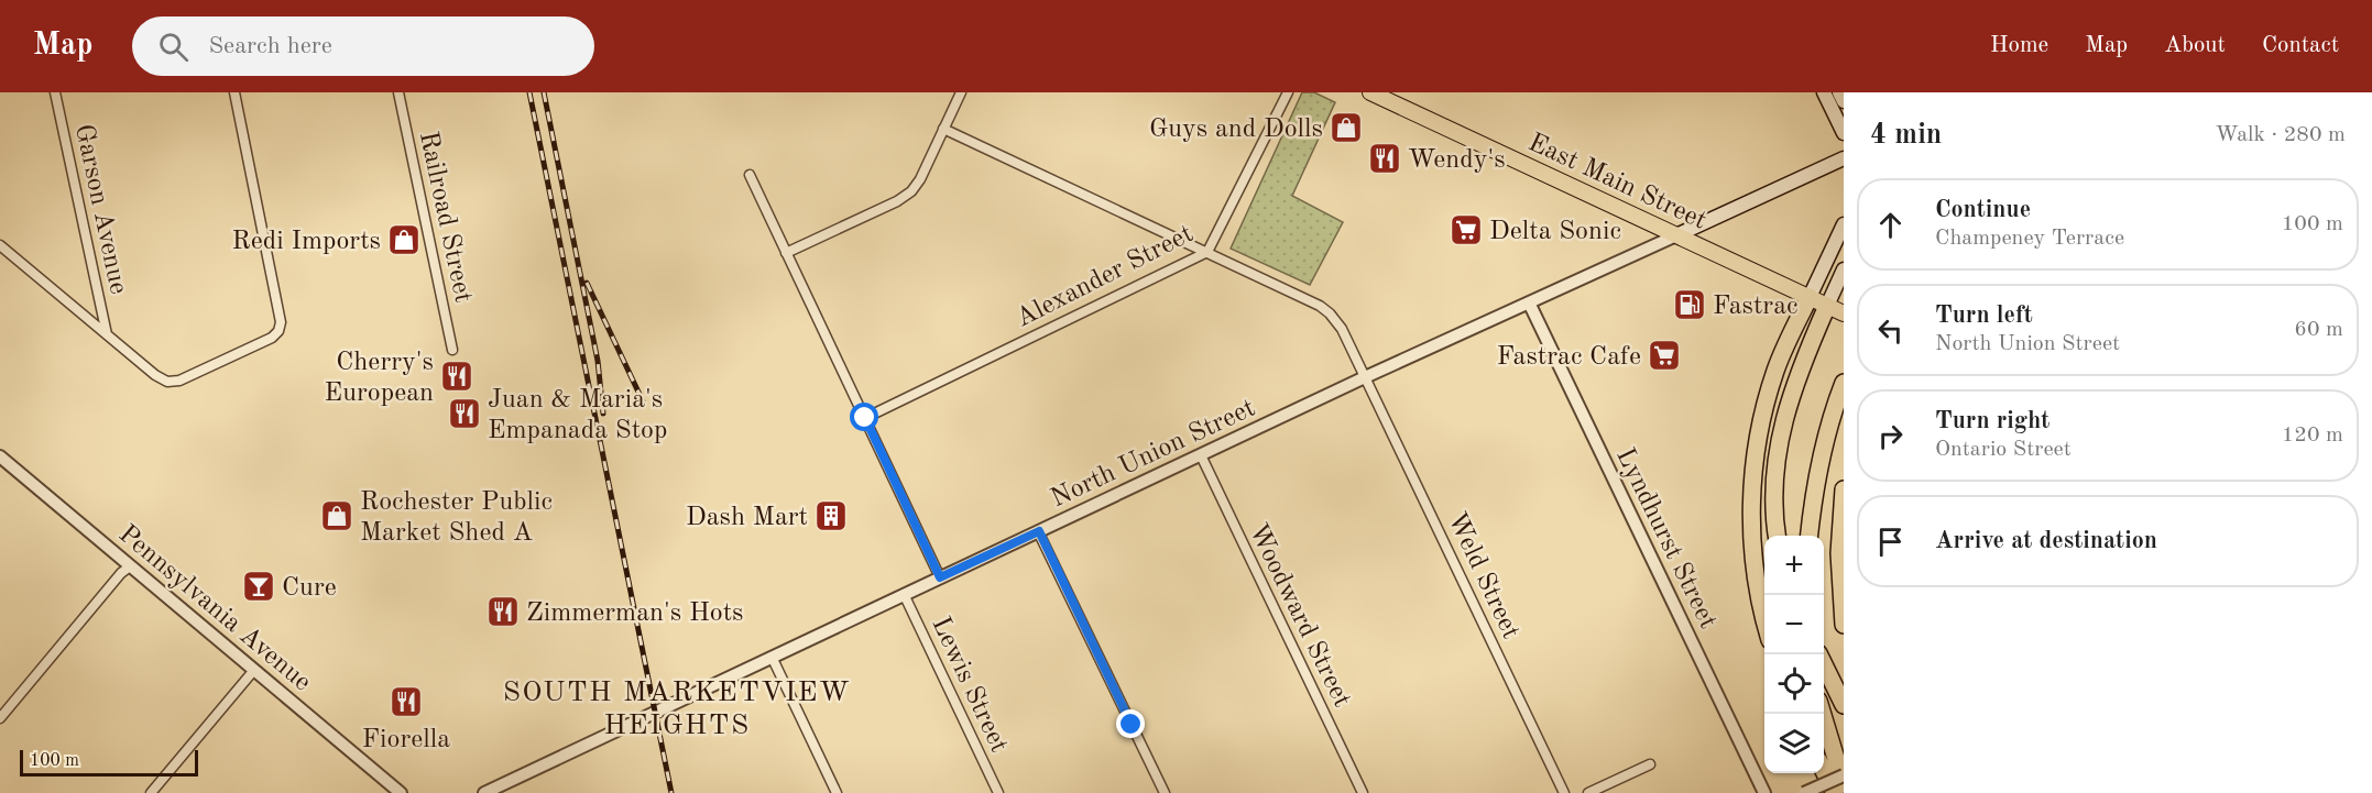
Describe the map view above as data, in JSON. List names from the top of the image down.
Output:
{
  "streets": {
    "main road": ["East Main Street", "North Union Street"],
    "street": [
      "Garson Avenue",
      "Railroad Street",
      "Alexander Street",
      "Lyndhurst Street",
      "Weld Street",
      "Pennsylvania Avenue",
      "Woodward Street",
      "Lewis Street"
    ]
  },
  "crossings": [
    ["East Main Street", "North Union Street"],
    ["Alexander Street", "Weld Street"],
    ["North Union Street", "Lyndhurst Street"],
    ["North Union Street", "Weld Street"],
    ["North Union Street", "Woodward Street"],
    ["North Union Street", "Lewis Street"]
  ],
  "districts": ["SOUTH MARKETVIEW HEIGHTS"],
  "places": {
    "shop": ["Guys and Dolls", "Redi Imports", "Rochester Public Market Shed A"],
    "restaurant": [
      "Wendy's",
      "Cherry's European",
      "Juan & Maria's Empanada Stop",
      "Zimmerman's Hots",
      "Fiorella"
    ],
    "supermarket": ["Delta Sonic", "Fastrac Cafe"],
    "fuel station": ["Fastrac"],
    "building": ["Dash Mart"],
    "bar": ["Cure"]
  },
  "scale_bar": "100 m",
  "page": {
    "header": "Map",
    "search": "Search here",
    "nav": [
      "Home",
      "Map",
      "About",
      "Contact"
    ],
    "heading": ["4 min", "Walk · 280 m"],
    "list": [
      ["Continue", "Champeney Terrace", "100 m"],
      ["Turn left", "North Union Street", "60 m"],
      ["Turn right", "Ontario Street", "120 m"],
      "Arrive at destination"
    ],
    "map_buttons": ["+", "−"],
    "scale": "100 m"
  }
}
